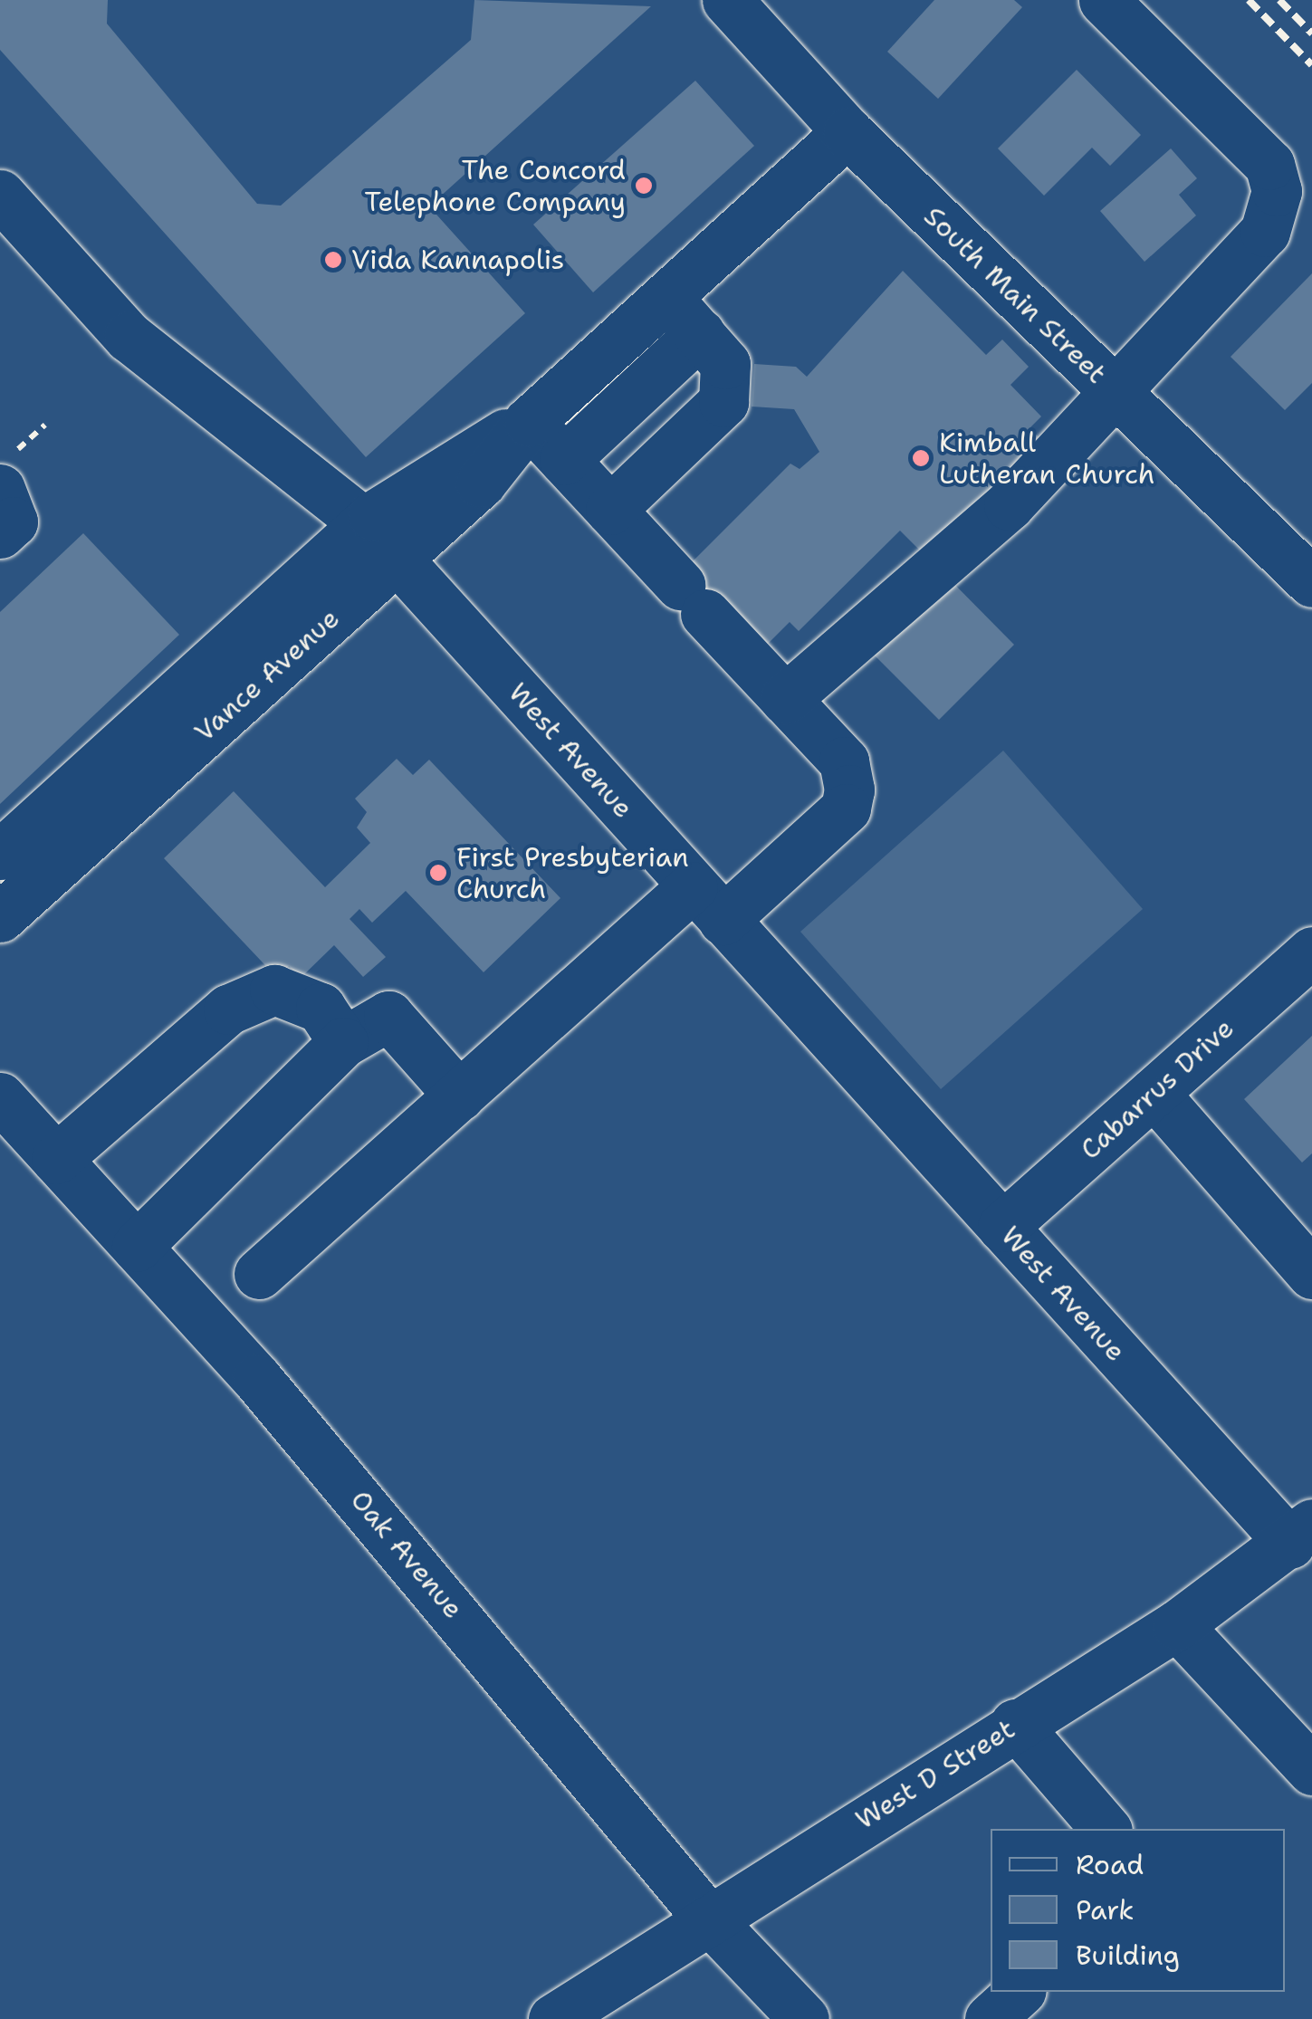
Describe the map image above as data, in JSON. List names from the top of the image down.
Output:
{
  "streets": {
    "street": [
      "South Main Street",
      "Vance Avenue",
      "West Avenue",
      "Cabarrus Drive",
      "Oak Avenue",
      "West D Street"
    ]
  },
  "crossings": [
    ["South Main Street", "Vance Avenue"],
    ["Vance Avenue", "West Avenue"],
    ["West Avenue", "Cabarrus Drive"],
    ["West Avenue", "West D Street"],
    ["Oak Avenue", "West D Street"]
  ],
  "places": [
    "The Concord Telephone Company",
    "Vida Kannapolis",
    "Kimball Lutheran Church",
    "First Presbyterian Church"
  ],
  "legend": ["Road", "Park", "Building"]
}
